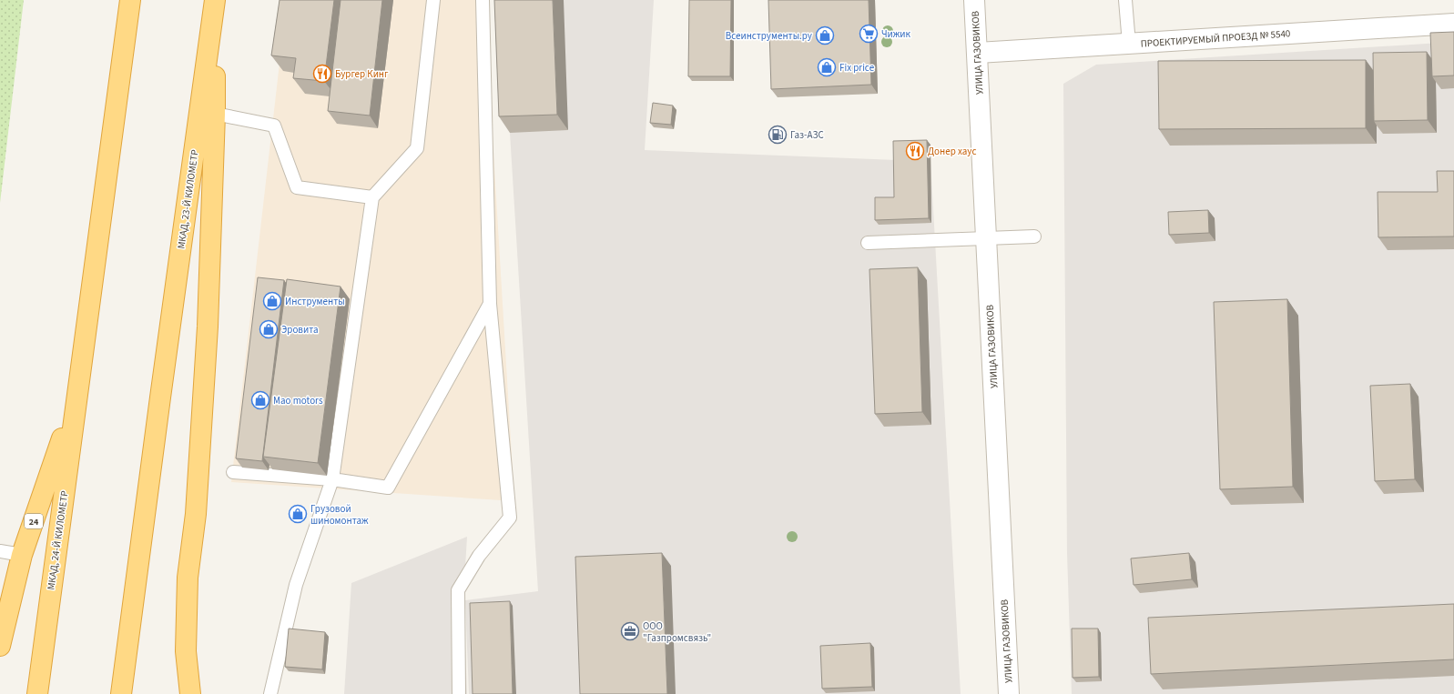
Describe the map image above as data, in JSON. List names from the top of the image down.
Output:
{
  "streets": {
    "highway": ["МКАД, 23-Й КИЛОМЕТР", "24", "МКАД, 24-Й КИЛОМЕТР"],
    "street": ["ПРОЕКТИРУЕМЫЙ ПРОЕЗД № 5540", "УЛИЦА ГАЗОВИКОВ"]
  },
  "crossings": [
    ["ПРОЕКТИРУЕМЫЙ ПРОЕЗД № 5540", "УЛИЦА ГАЗОВИКОВ"],
    ["24", "МКАД, 24-Й КИЛОМЕТР"]
  ],
  "places": {
    "supermarket": ["Чижик"],
    "shop": [
      "Всеинструменты.ру",
      "Fix price",
      "Инструменты",
      "Эровита",
      "Mao motors",
      "Грузовой шиномонтаж"
    ],
    "restaurant": ["Бургер Кинг", "Донер хаус"],
    "fuel station": ["Газ-АЗС"],
    "office": ["ООО \"Газпромсвязь\""]
  }
}
